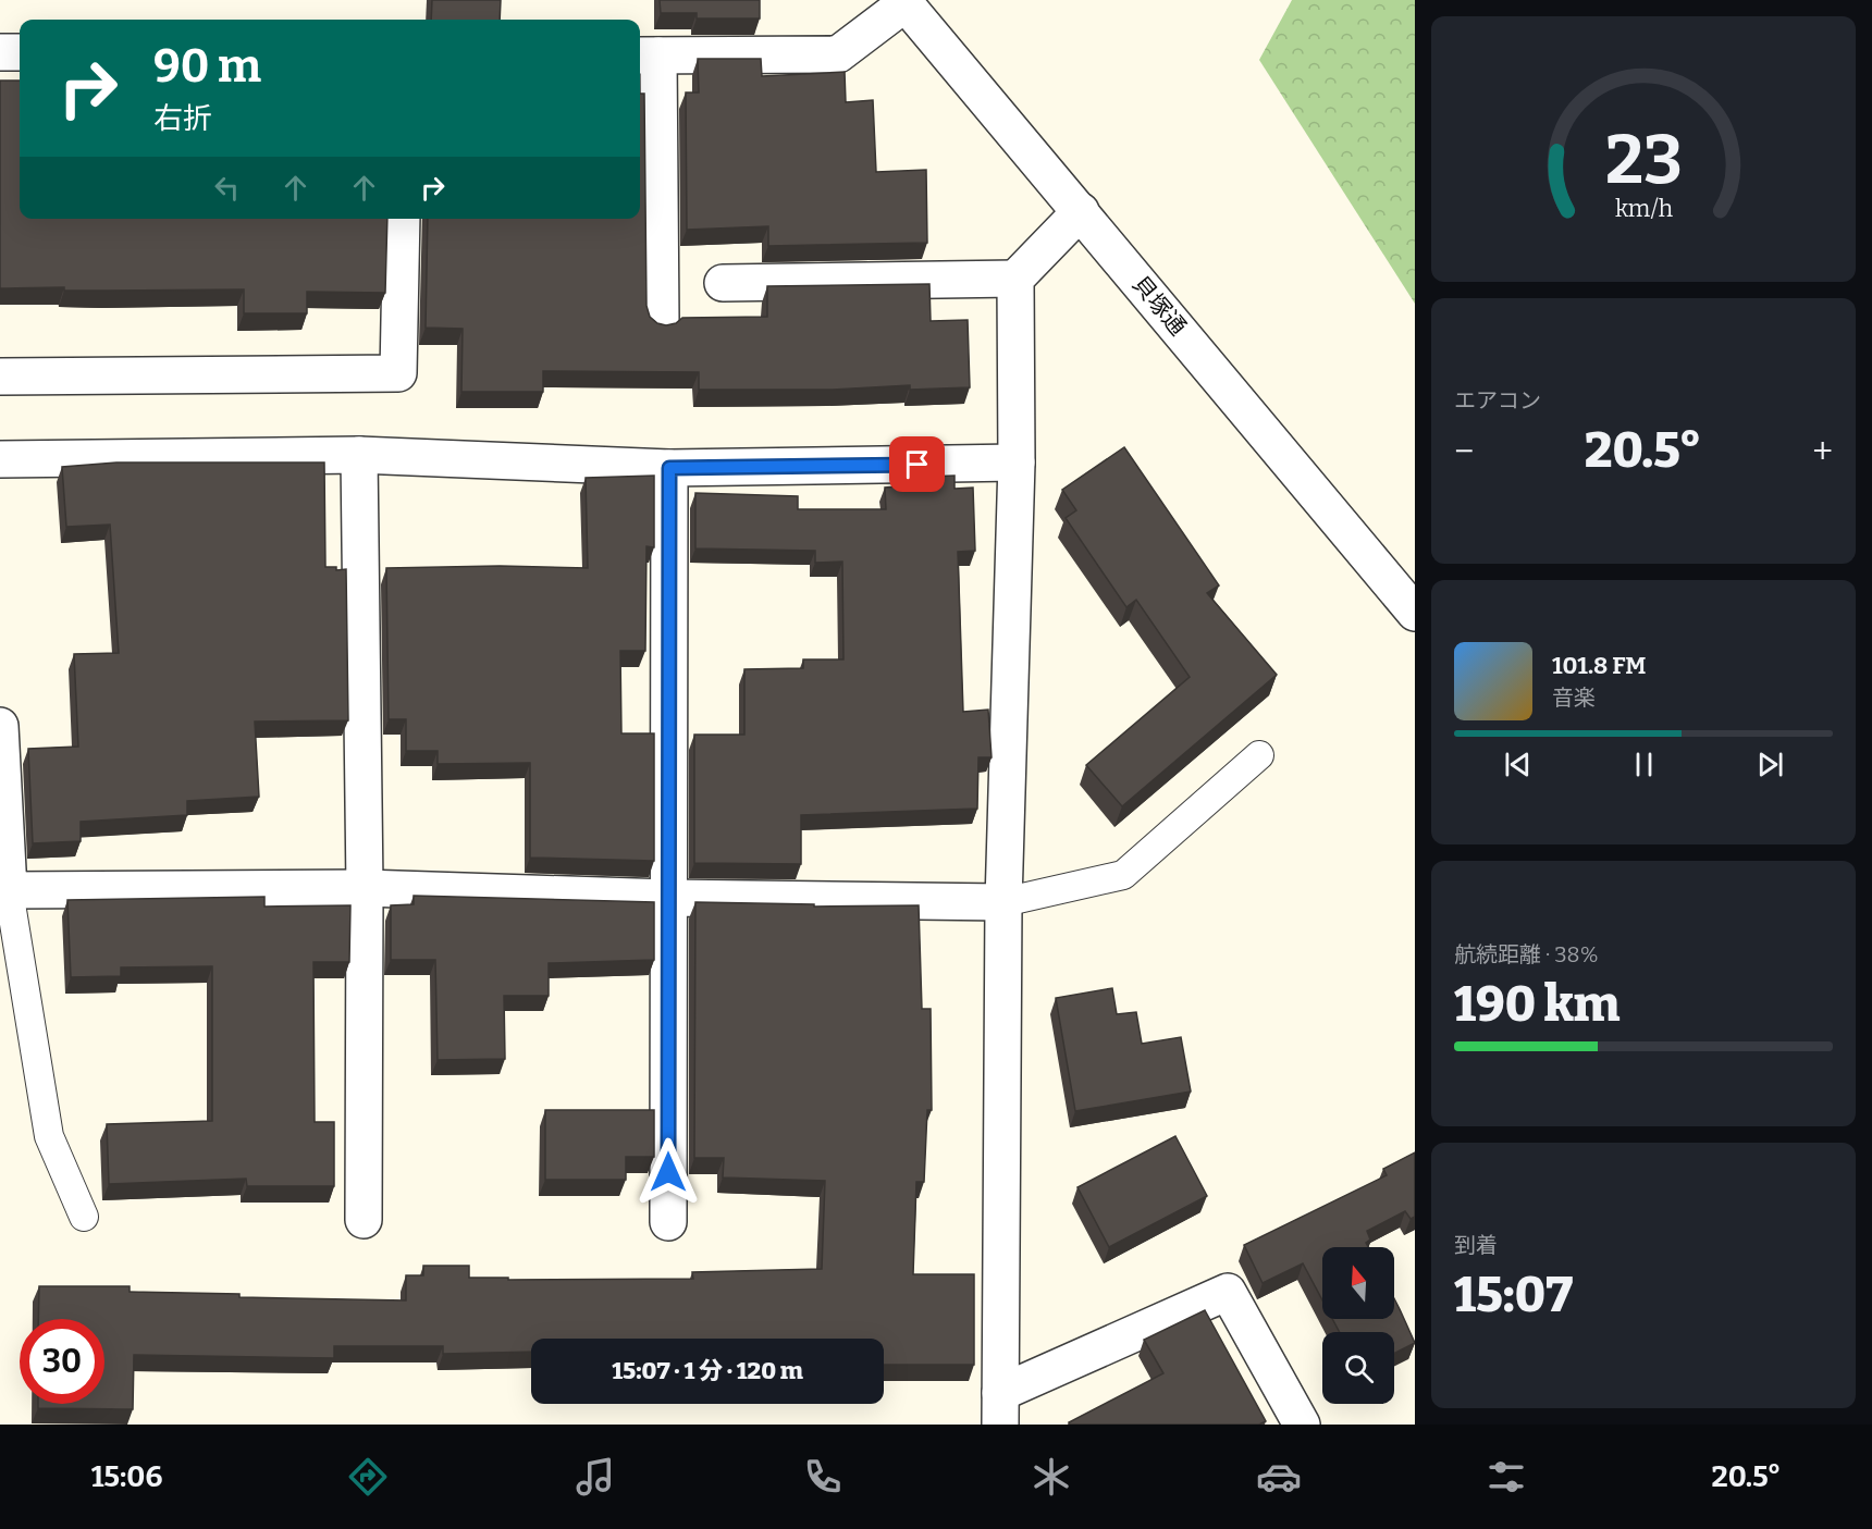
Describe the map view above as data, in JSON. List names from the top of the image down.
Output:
{
  "streets": {
    "street": ["貝塚通"]
  },
  "north": "top",
  "page": {
    "turn": ["90 m", "右折"],
    "tile": [
      "エアコン",
      ["航続距離 · 38%", "190 km"],
      ["到着", "15:07"]
    ],
    "heat": ["−", "20.5°", "+"],
    "song": ["101.8 FM", "音楽"],
    "limit": "30",
    "trip": "15:07 · 1 分 · 120 m",
    "tabs": ["15:06", "20.5°"],
    "gauge": ["23", "km/h"]
  }
}
